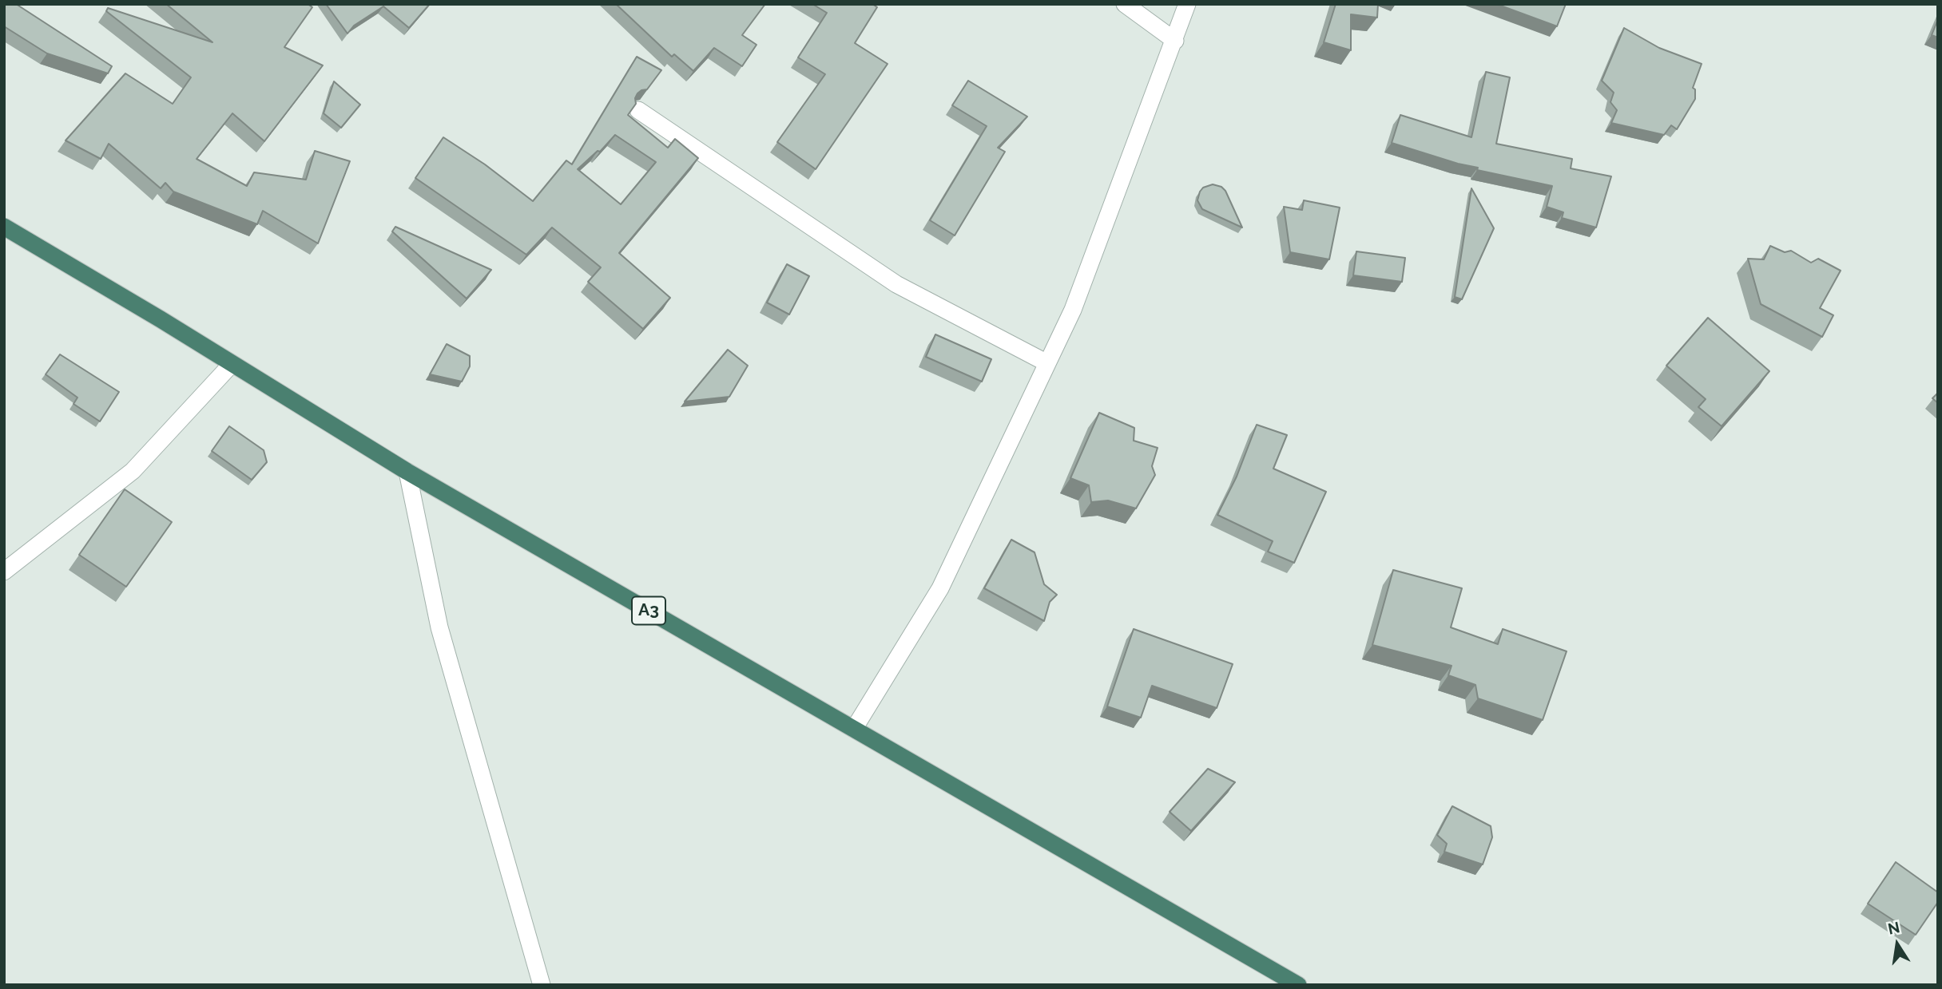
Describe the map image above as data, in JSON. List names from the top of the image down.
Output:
{
  "streets": {
    "highway": ["A3"]
  },
  "north": "top"
}
